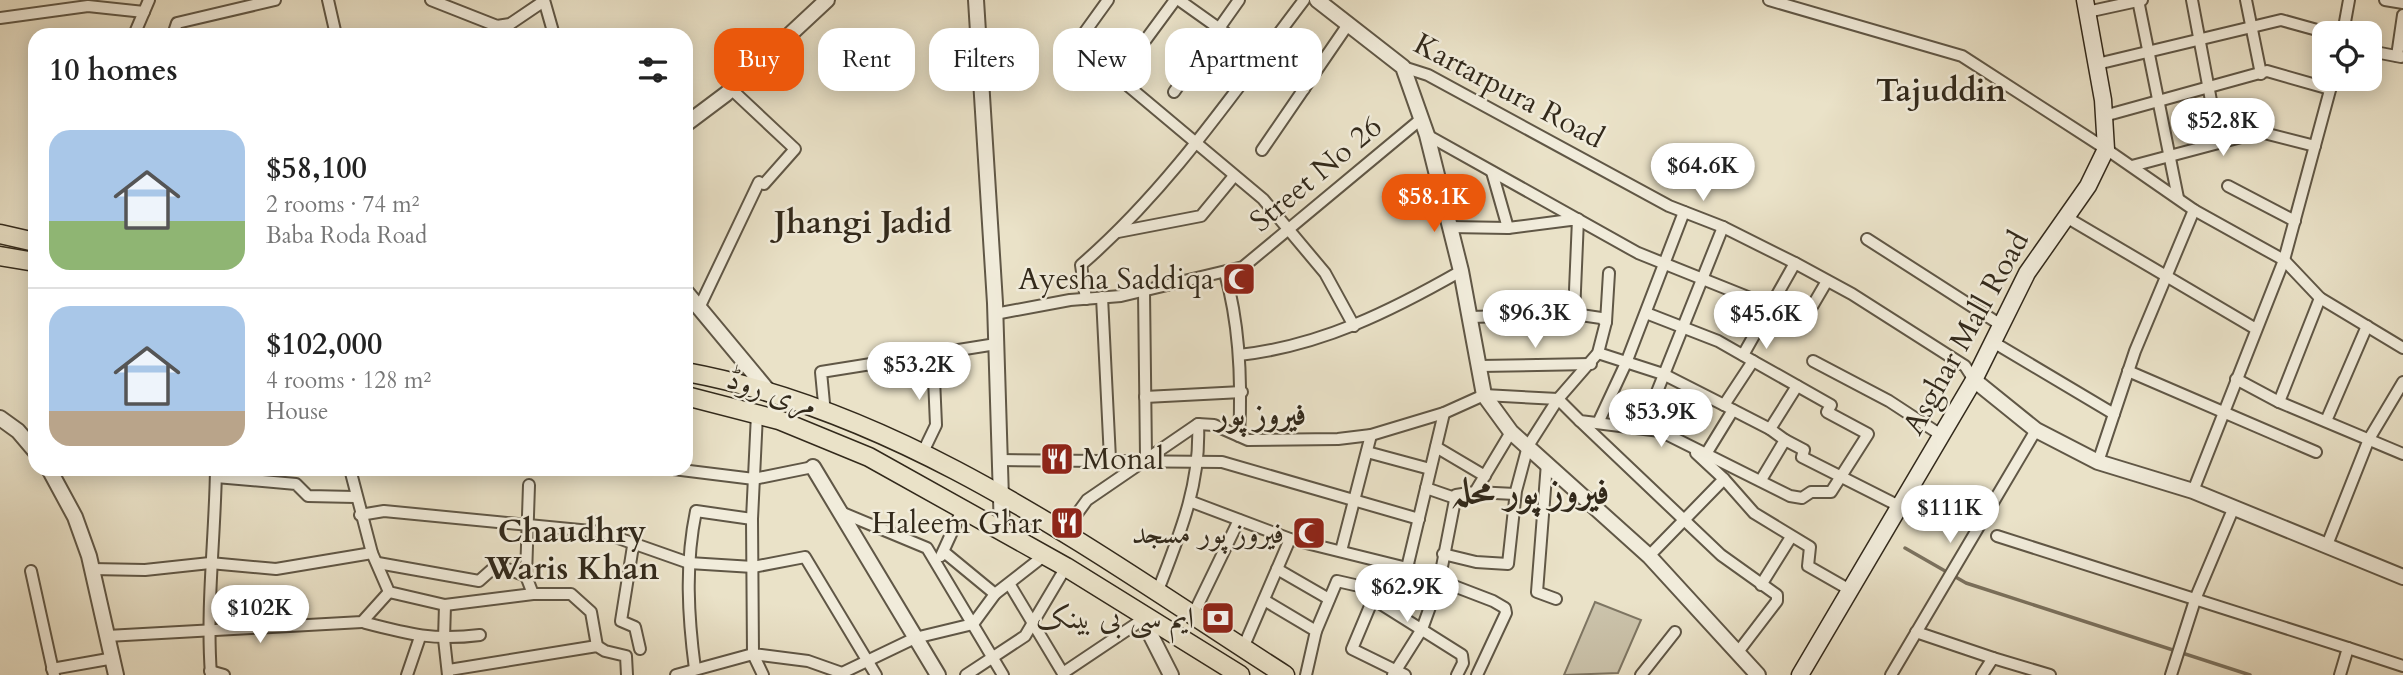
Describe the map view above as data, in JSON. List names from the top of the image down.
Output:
{
  "streets": {
    "main road": ["Asghar Mall Road", "مری روڈ"],
    "street": ["Kartarpura Road", "Street No 26"]
  },
  "crossings": [
    ["Kartarpura Road", "Asghar Mall Road"]
  ],
  "districts": [
    "Tajuddin",
    "Jhangi Jadid",
    "فیروز پور",
    "فیروز پور محلہ",
    "Chaudhry Waris Khan"
  ],
  "places": {
    "mosque": ["Ayesha Saddiqa", "فیروز پور مسجد"],
    "restaurant": ["Monal", "Haleem Ghar"],
    "bank": ["ایم سی بی بینک"]
  },
  "page": {
    "chip": [
      "Buy",
      "Rent",
      "Filters",
      "New",
      "Apartment"
    ],
    "heading": "10 homes",
    "price": [
      "$52.8K",
      "$64.6K",
      "$58.1K",
      "$96.3K",
      "$45.6K",
      "$53.2K",
      "$53.9K",
      "$111K",
      "$62.9K",
      "$102K"
    ],
    "list": [
      {
        "name": "$58,100",
        "note": "2 rooms · 74 m² · Baba Roda Road"
      },
      {
        "name": "$102,000",
        "note": "4 rooms · 128 m² · House"
      }
    ]
  }
}
